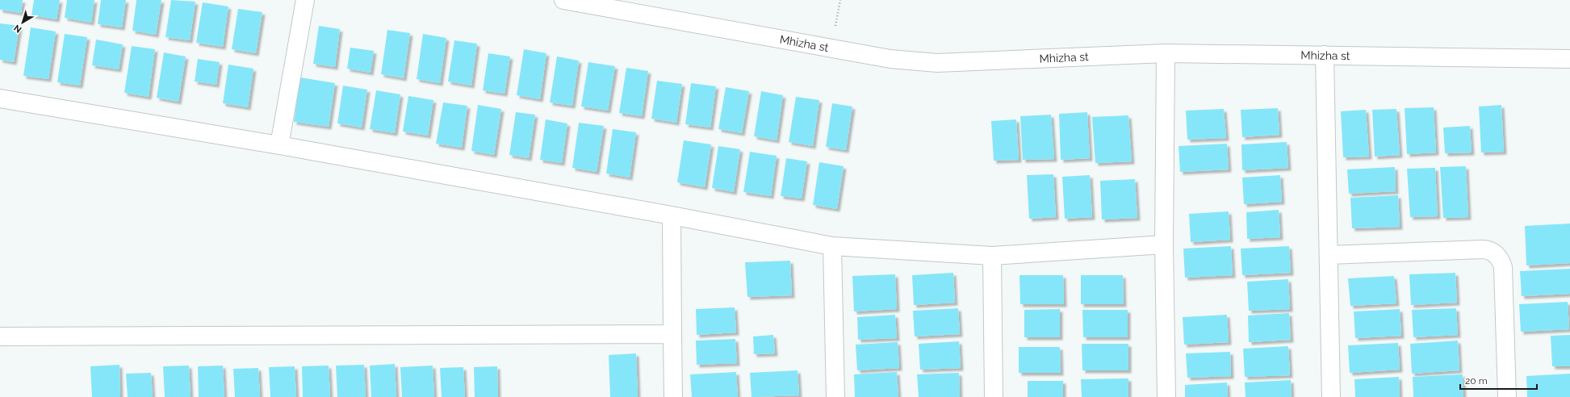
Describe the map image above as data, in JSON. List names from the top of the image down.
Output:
{
  "streets": {
    "street": ["Mhizha st"]
  },
  "scale_bar": "20 m",
  "north": "bottom left"
}
